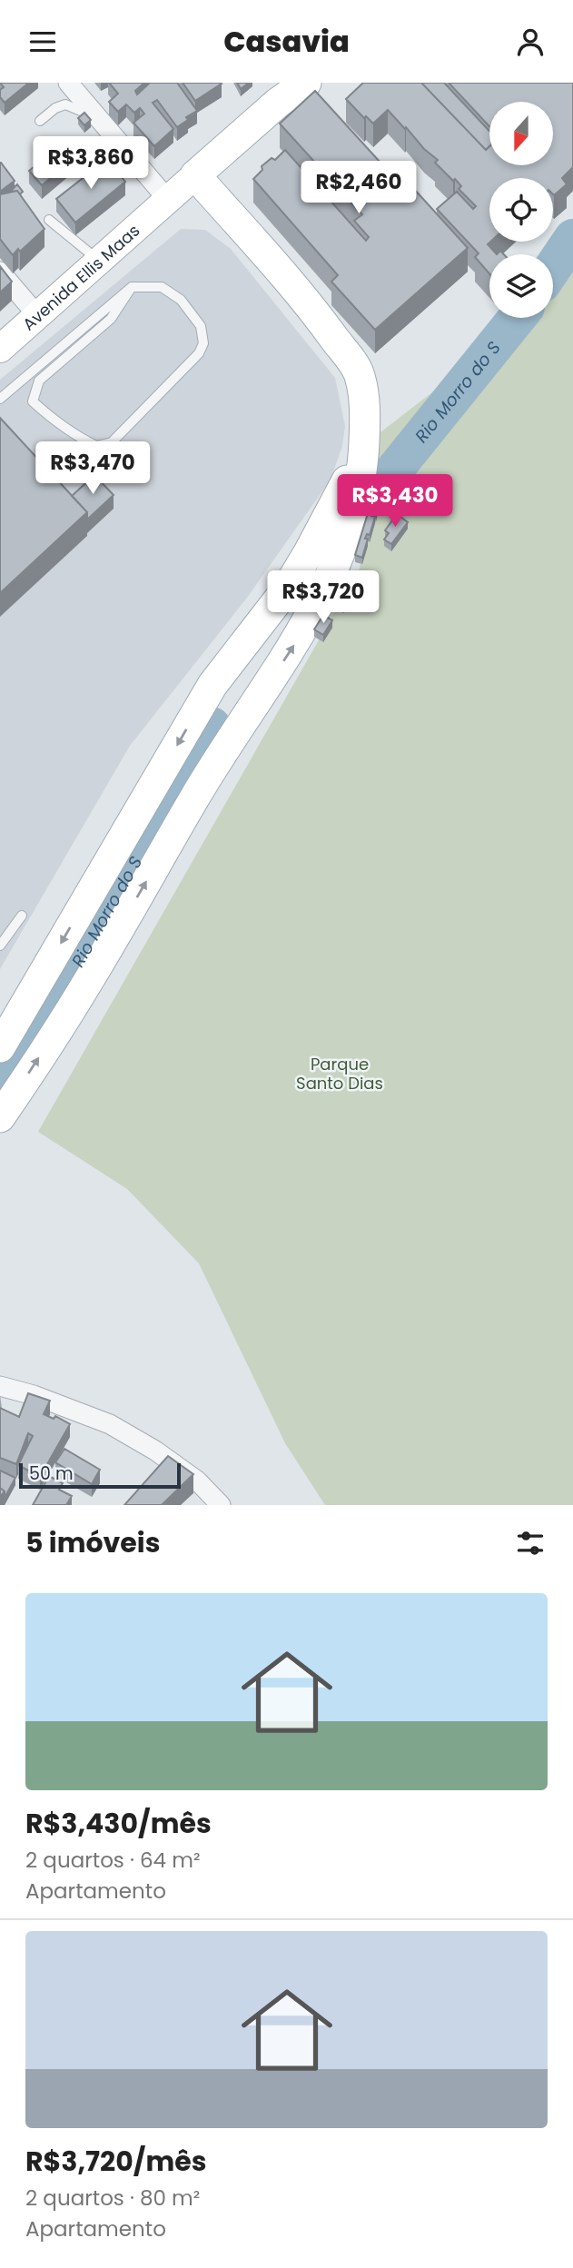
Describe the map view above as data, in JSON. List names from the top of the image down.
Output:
{
  "streets": {
    "main road": ["Avenida Ellis Maas"]
  },
  "water": ["Rio Morro do S"],
  "parks": ["Parque Santo Dias"],
  "scale_bar": "50 m",
  "north": "bottom",
  "page": {
    "header": "Casavia",
    "price": [
      "R$3,860",
      "R$2,460",
      "R$3,470",
      "R$3,430",
      "R$3,720"
    ],
    "scale": "50 m",
    "heading": "5 imóveis",
    "list": [
      {
        "name": "R$3,430/mês",
        "note": "2 quartos · 64 m² · Apartamento"
      },
      {
        "name": "R$3,720/mês",
        "note": "2 quartos · 80 m² · Apartamento"
      }
    ]
  }
}
